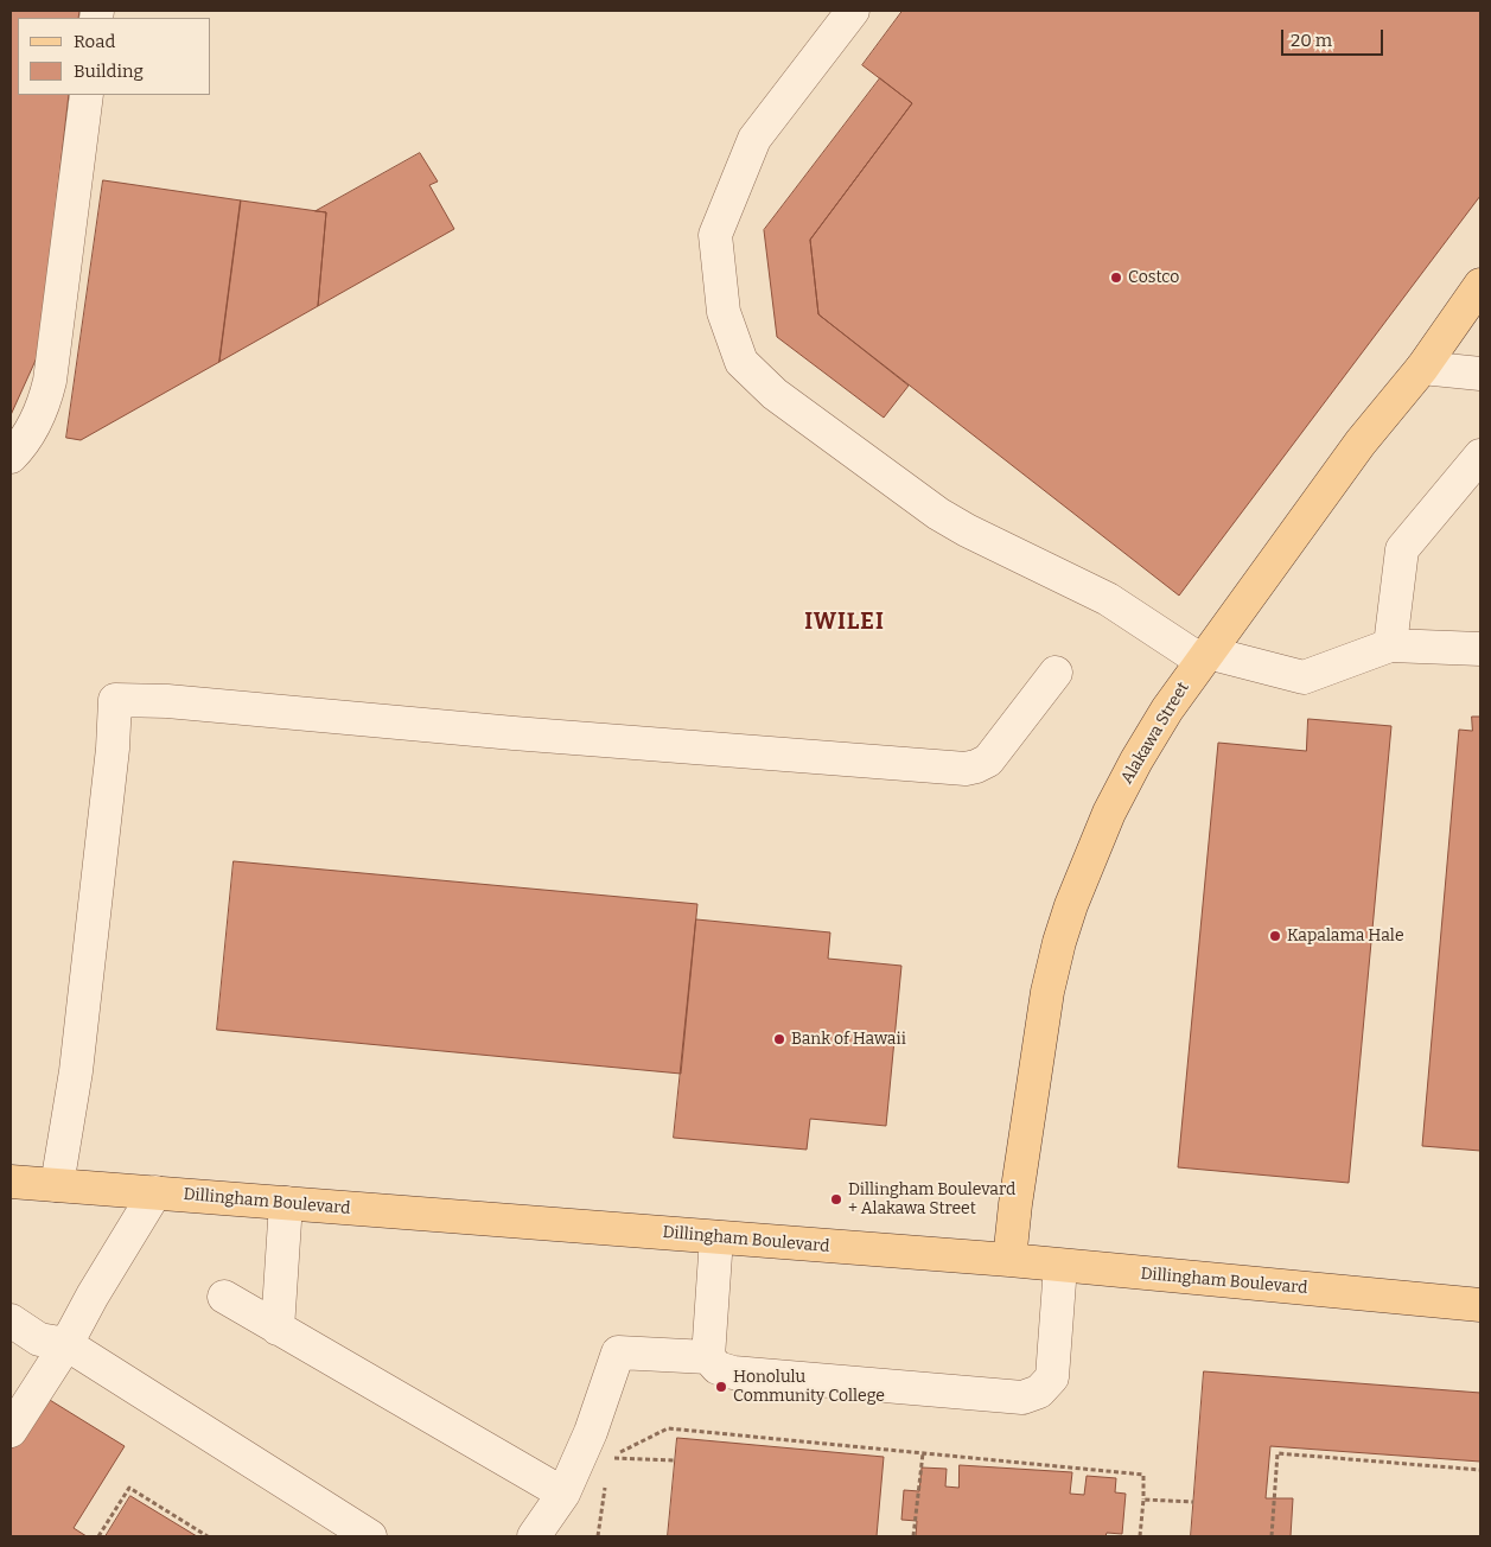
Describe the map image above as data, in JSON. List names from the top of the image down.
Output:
{
  "streets": {
    "main road": ["Alakawa Street", "Dillingham Boulevard"]
  },
  "crossings": [
    ["Alakawa Street", "Dillingham Boulevard"]
  ],
  "districts": ["IWILEI"],
  "places": [
    "Costco",
    "Kapalama Hale",
    "Bank of Hawaii",
    "Dillingham Boulevard + Alakawa Street",
    "Honolulu Community College"
  ],
  "legend": ["Road", "Building"],
  "scale_bar": "20 m"
}
